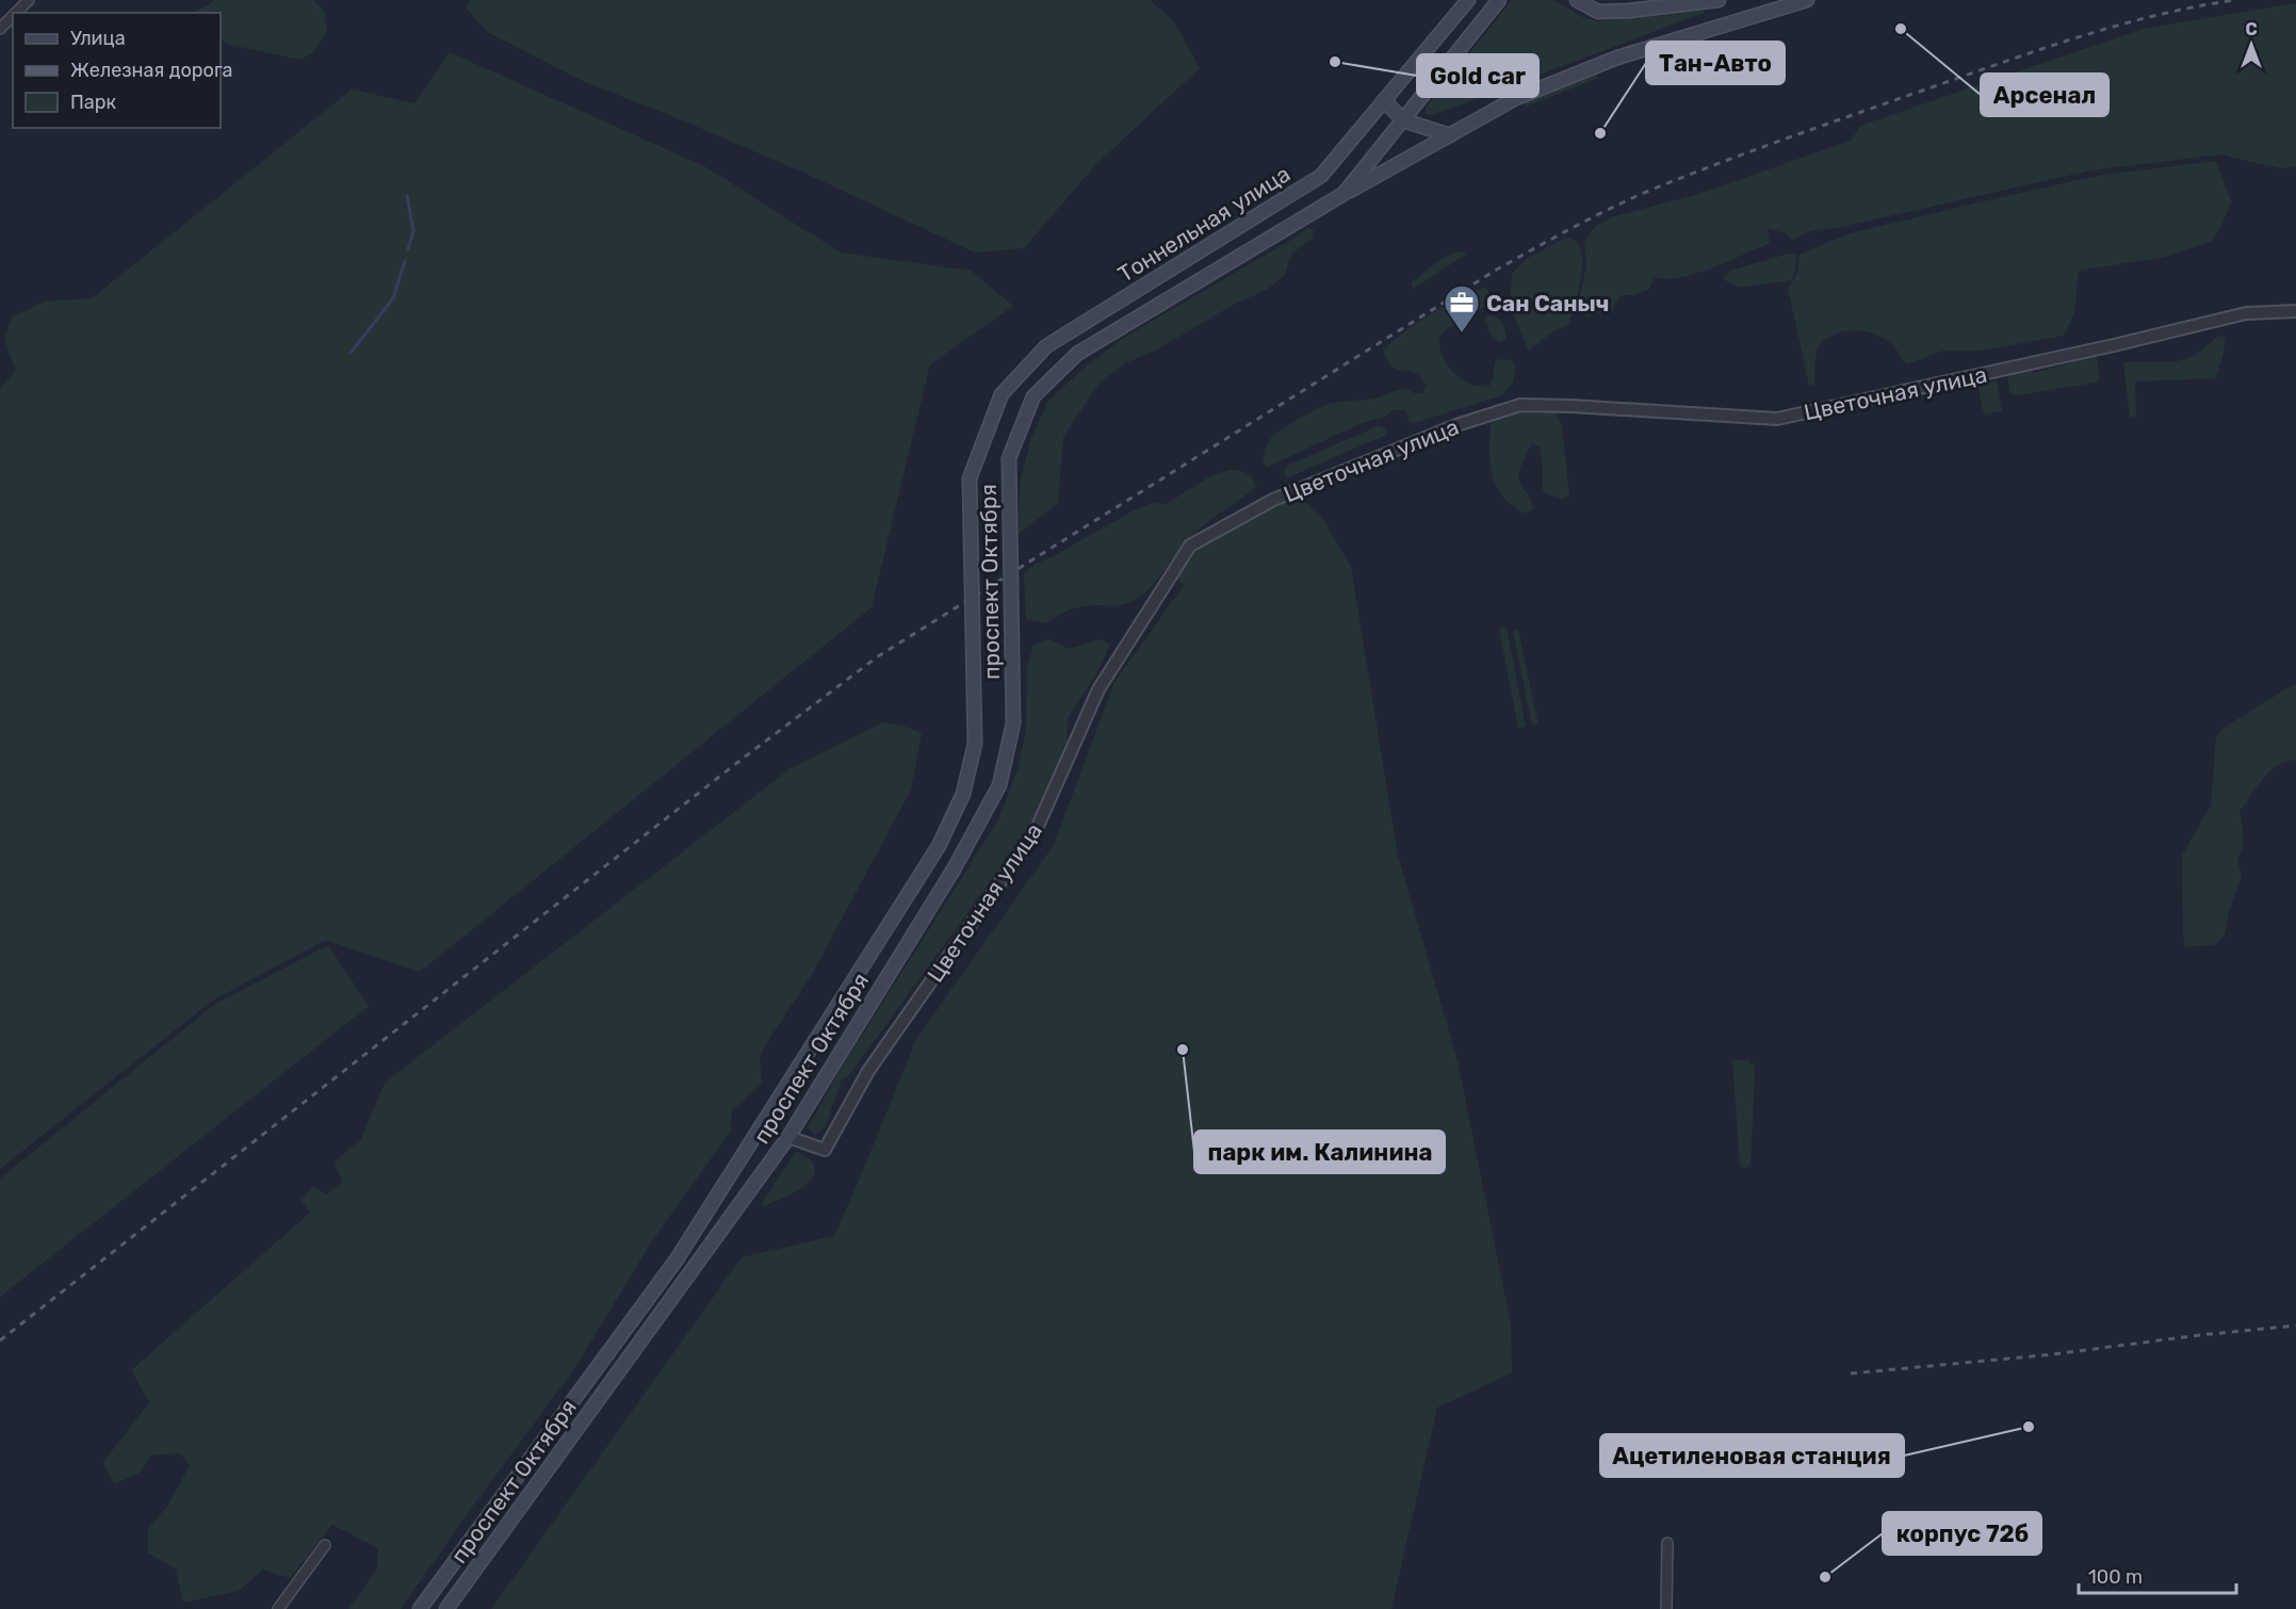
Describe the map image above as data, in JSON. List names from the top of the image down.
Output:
{
  "streets": {
    "main road": ["Тоннельная улица", "проспект Октября"],
    "street": ["Цветочная улица"]
  },
  "crossings": [
    ["Тоннельная улица", "проспект Октября"],
    ["Цветочная улица", "проспект Октября"]
  ],
  "places": {
    "other": [
      "Арсенал",
      "Gold car",
      "Тан-Авто",
      "парк им. Калинина",
      "Ацетиленовая станция",
      "корпус 72б"
    ],
    "office": ["Сан Саныч"]
  },
  "legend": ["Улица", "Железная дорога", "Парк"],
  "scale_bar": "100 m",
  "north": "top"
}
